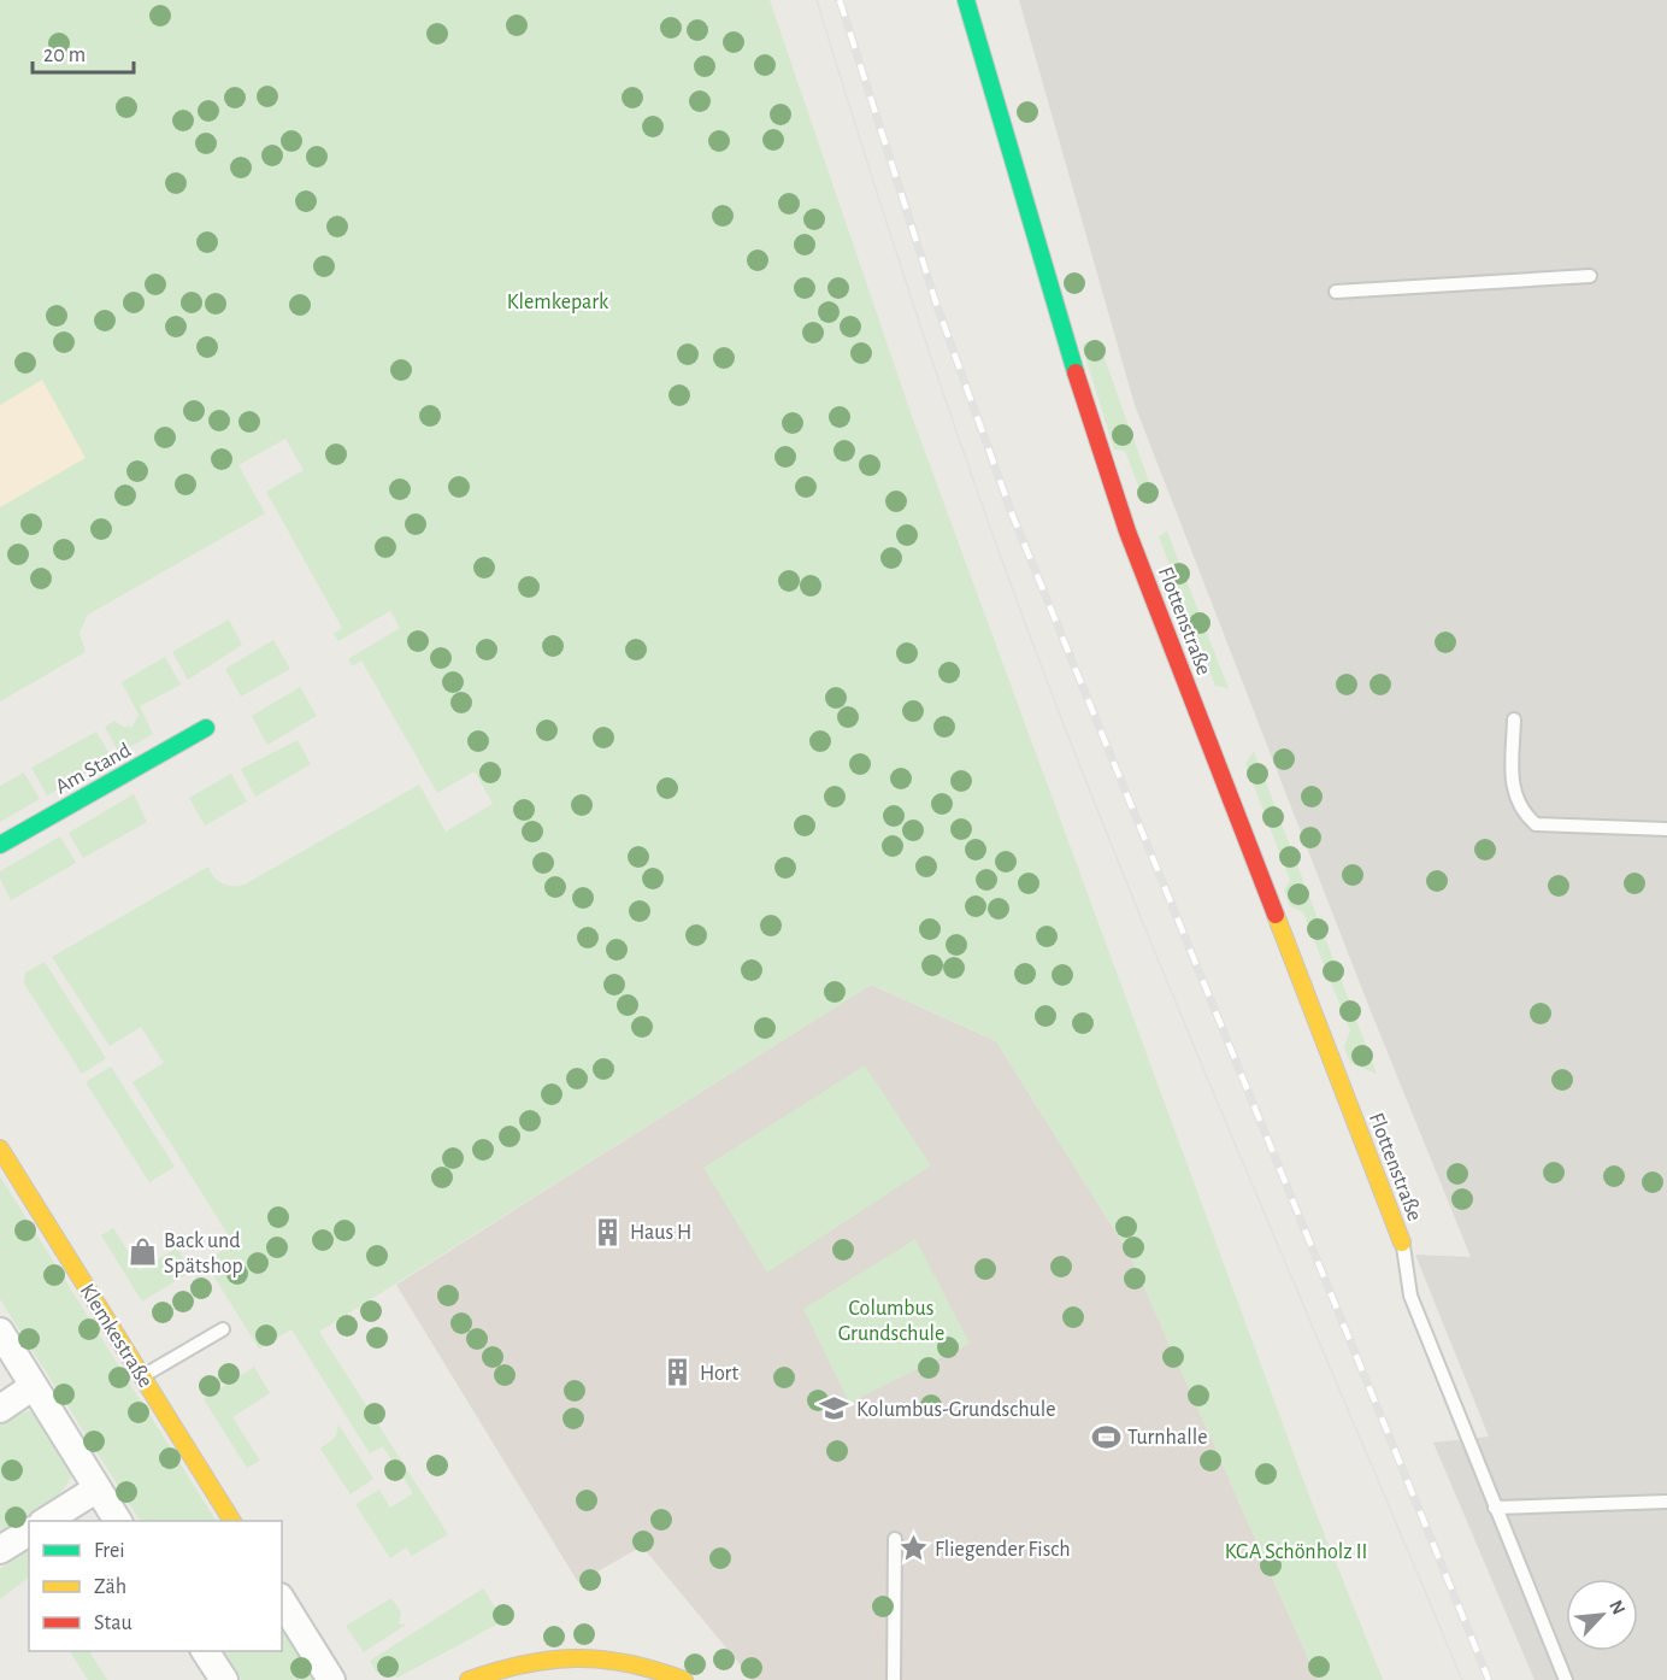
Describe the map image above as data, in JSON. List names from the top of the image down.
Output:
{
  "streets": {
    "street": ["Flottenstraße", "Am Stand", "Klemkestraße"]
  },
  "parks": ["Klemkepark", "Columbus Grundschule", "KGA Schönholz II"],
  "places": {
    "building": ["Haus H", "Hort"],
    "shop": ["Back und Spätshop"],
    "school or university": ["Kolumbus-Grundschule"],
    "sports": ["Turnhalle"],
    "place": ["Fliegender Fisch"]
  },
  "legend": ["Frei", "Zäh", "Stau"],
  "scale_bar": "20 m",
  "north": "top right"
}
